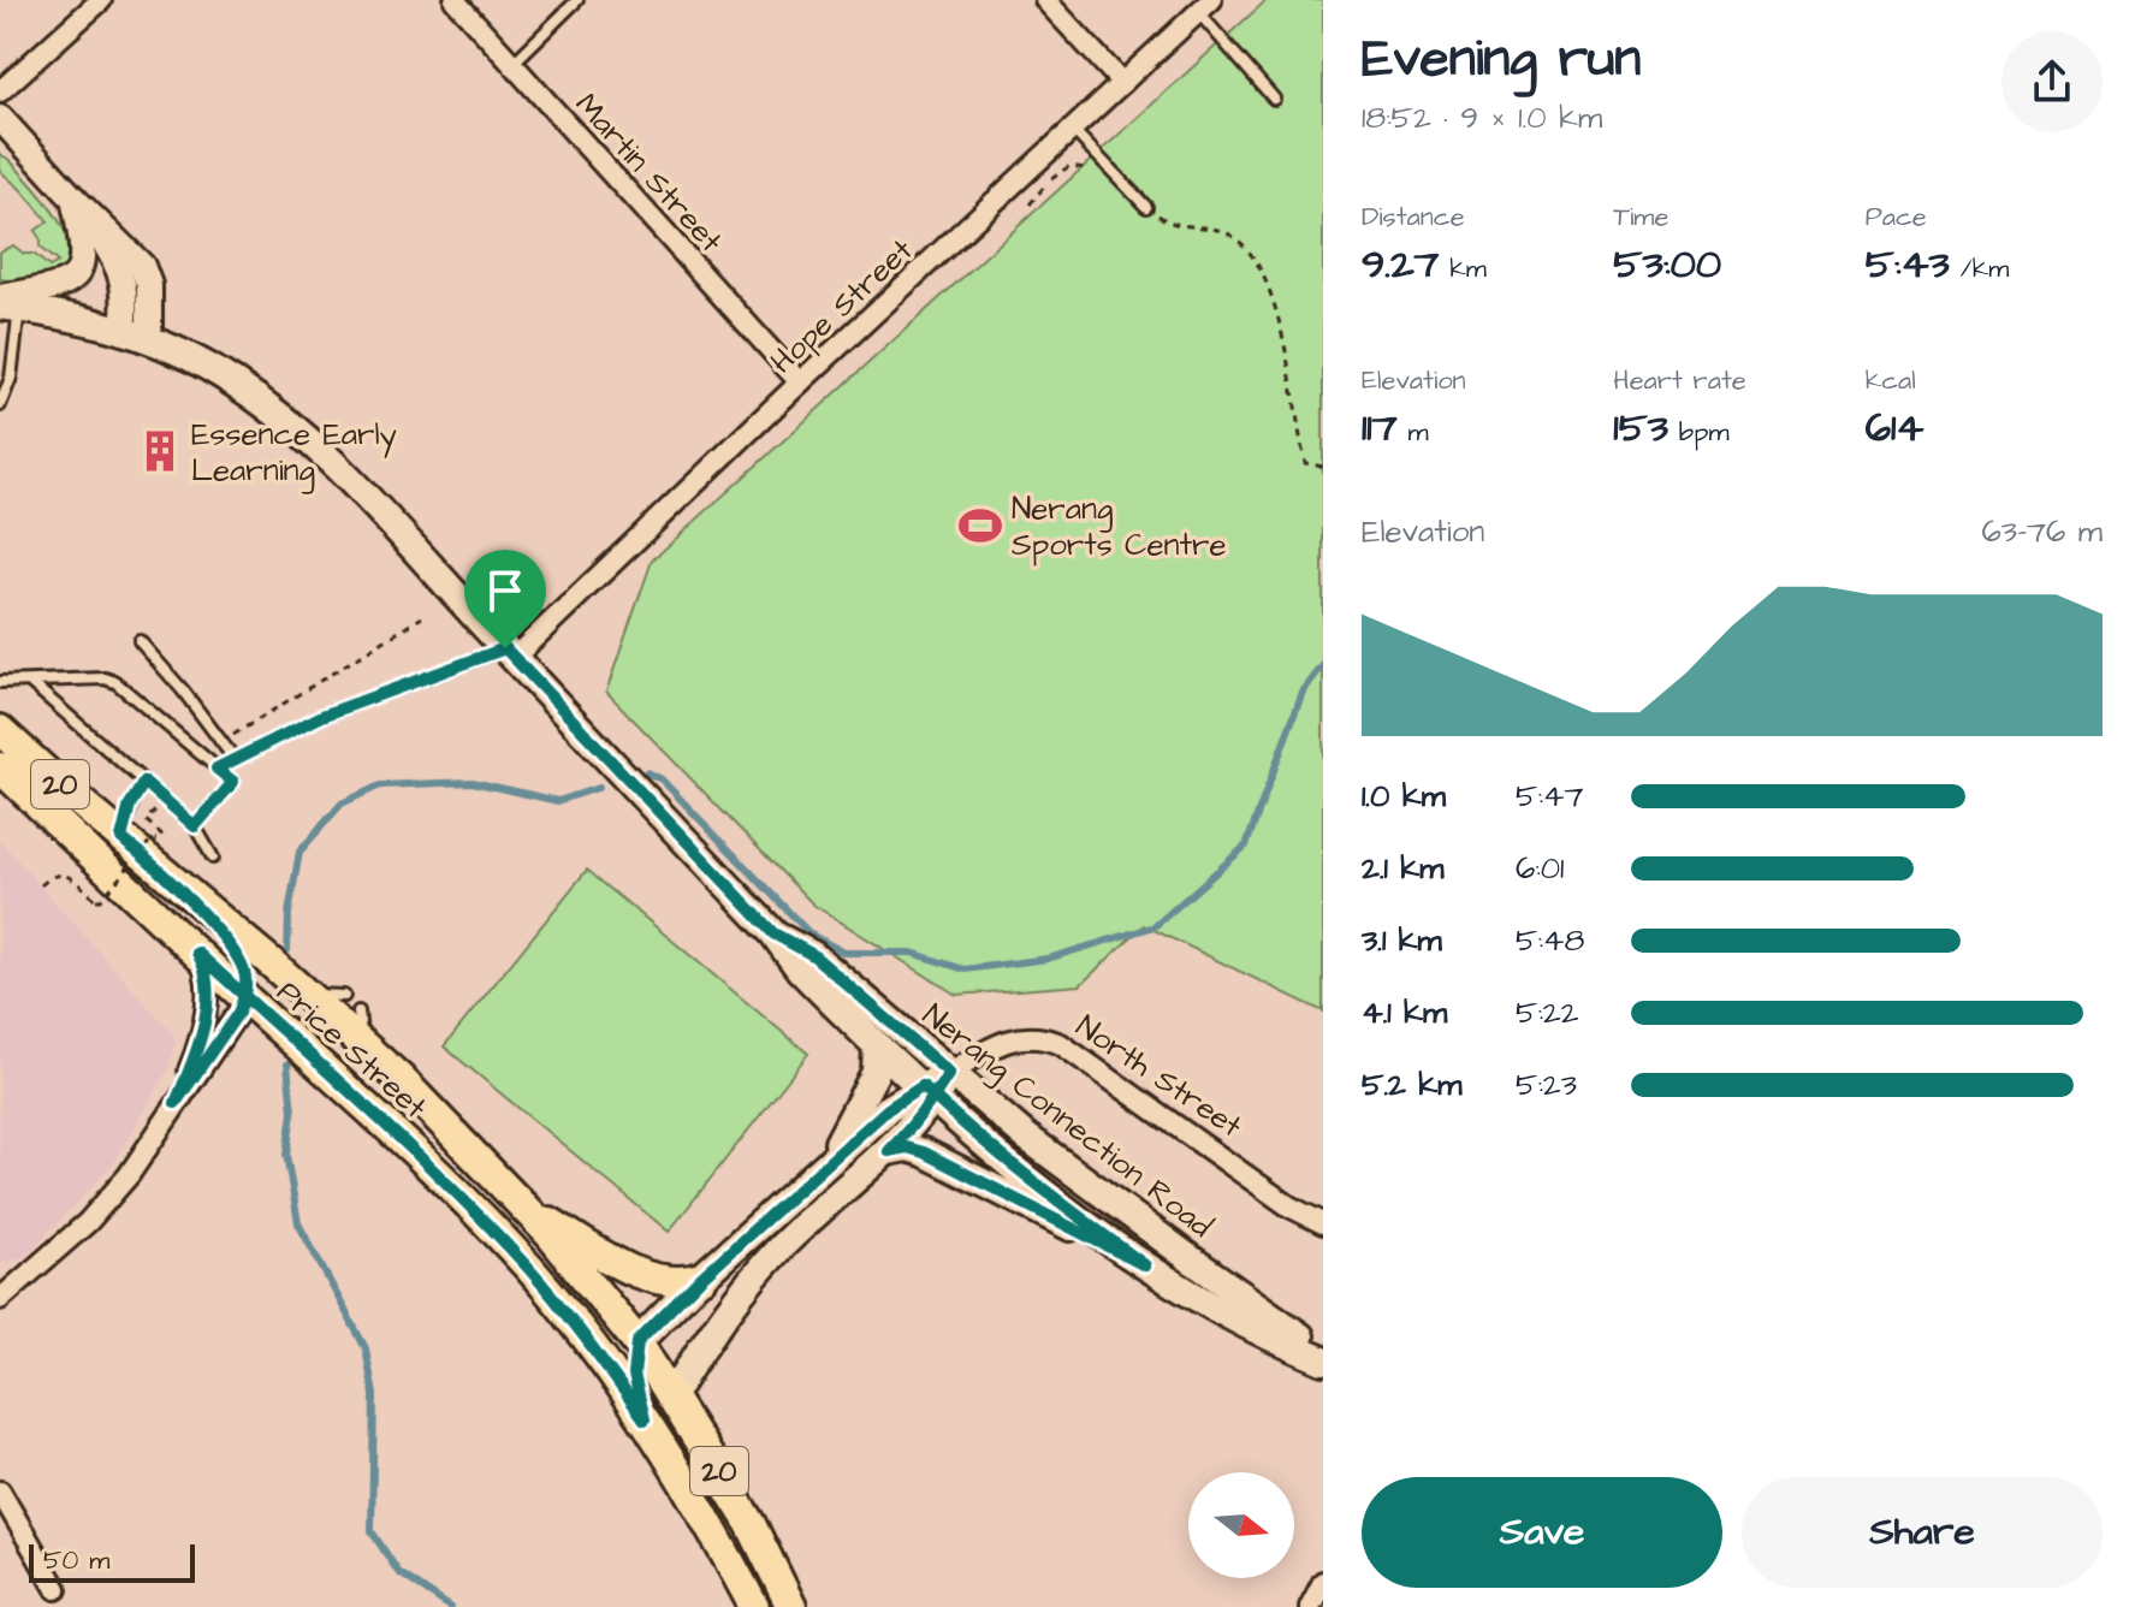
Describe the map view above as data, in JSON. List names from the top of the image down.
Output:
{
  "streets": {
    "main road": ["20", "Price Street", "Nerang Connection Road"],
    "street": ["Martin Street", "Hope Street", "North Street"]
  },
  "crossings": [
    ["Martin Street", "Hope Street"],
    ["Hope Street", "Nerang Connection Road"],
    ["20", "Price Street"],
    ["North Street", "Nerang Connection Road"]
  ],
  "places": {
    "building": ["Essence Early Learning"],
    "sports": ["Nerang Sports Centre"]
  },
  "scale_bar": "50 m",
  "north": "right",
  "page": {
    "heading": ["Evening run", "18:52 · 9 × 1.0 km"],
    "stats": [
      ["Distance", "9.27 km"],
      ["Time", "53:00"],
      ["Pace", "5:43 /km"],
      ["Elevation", "117 m"],
      ["Heart rate", "153 bpm"],
      ["kcal", "614"]
    ],
    "chart": ["Elevation", "63–76 m"],
    "list": [
      {
        "name": "1.0 km",
        "note": "5:47"
      },
      {
        "name": "2.1 km",
        "note": "6:01"
      },
      {
        "name": "3.1 km",
        "note": "5:48"
      },
      {
        "name": "4.1 km",
        "note": "5:22"
      },
      {
        "name": "5.2 km",
        "note": "5:23"
      }
    ],
    "buttons": ["Save", "Share"],
    "scale": "50 m"
  }
}
